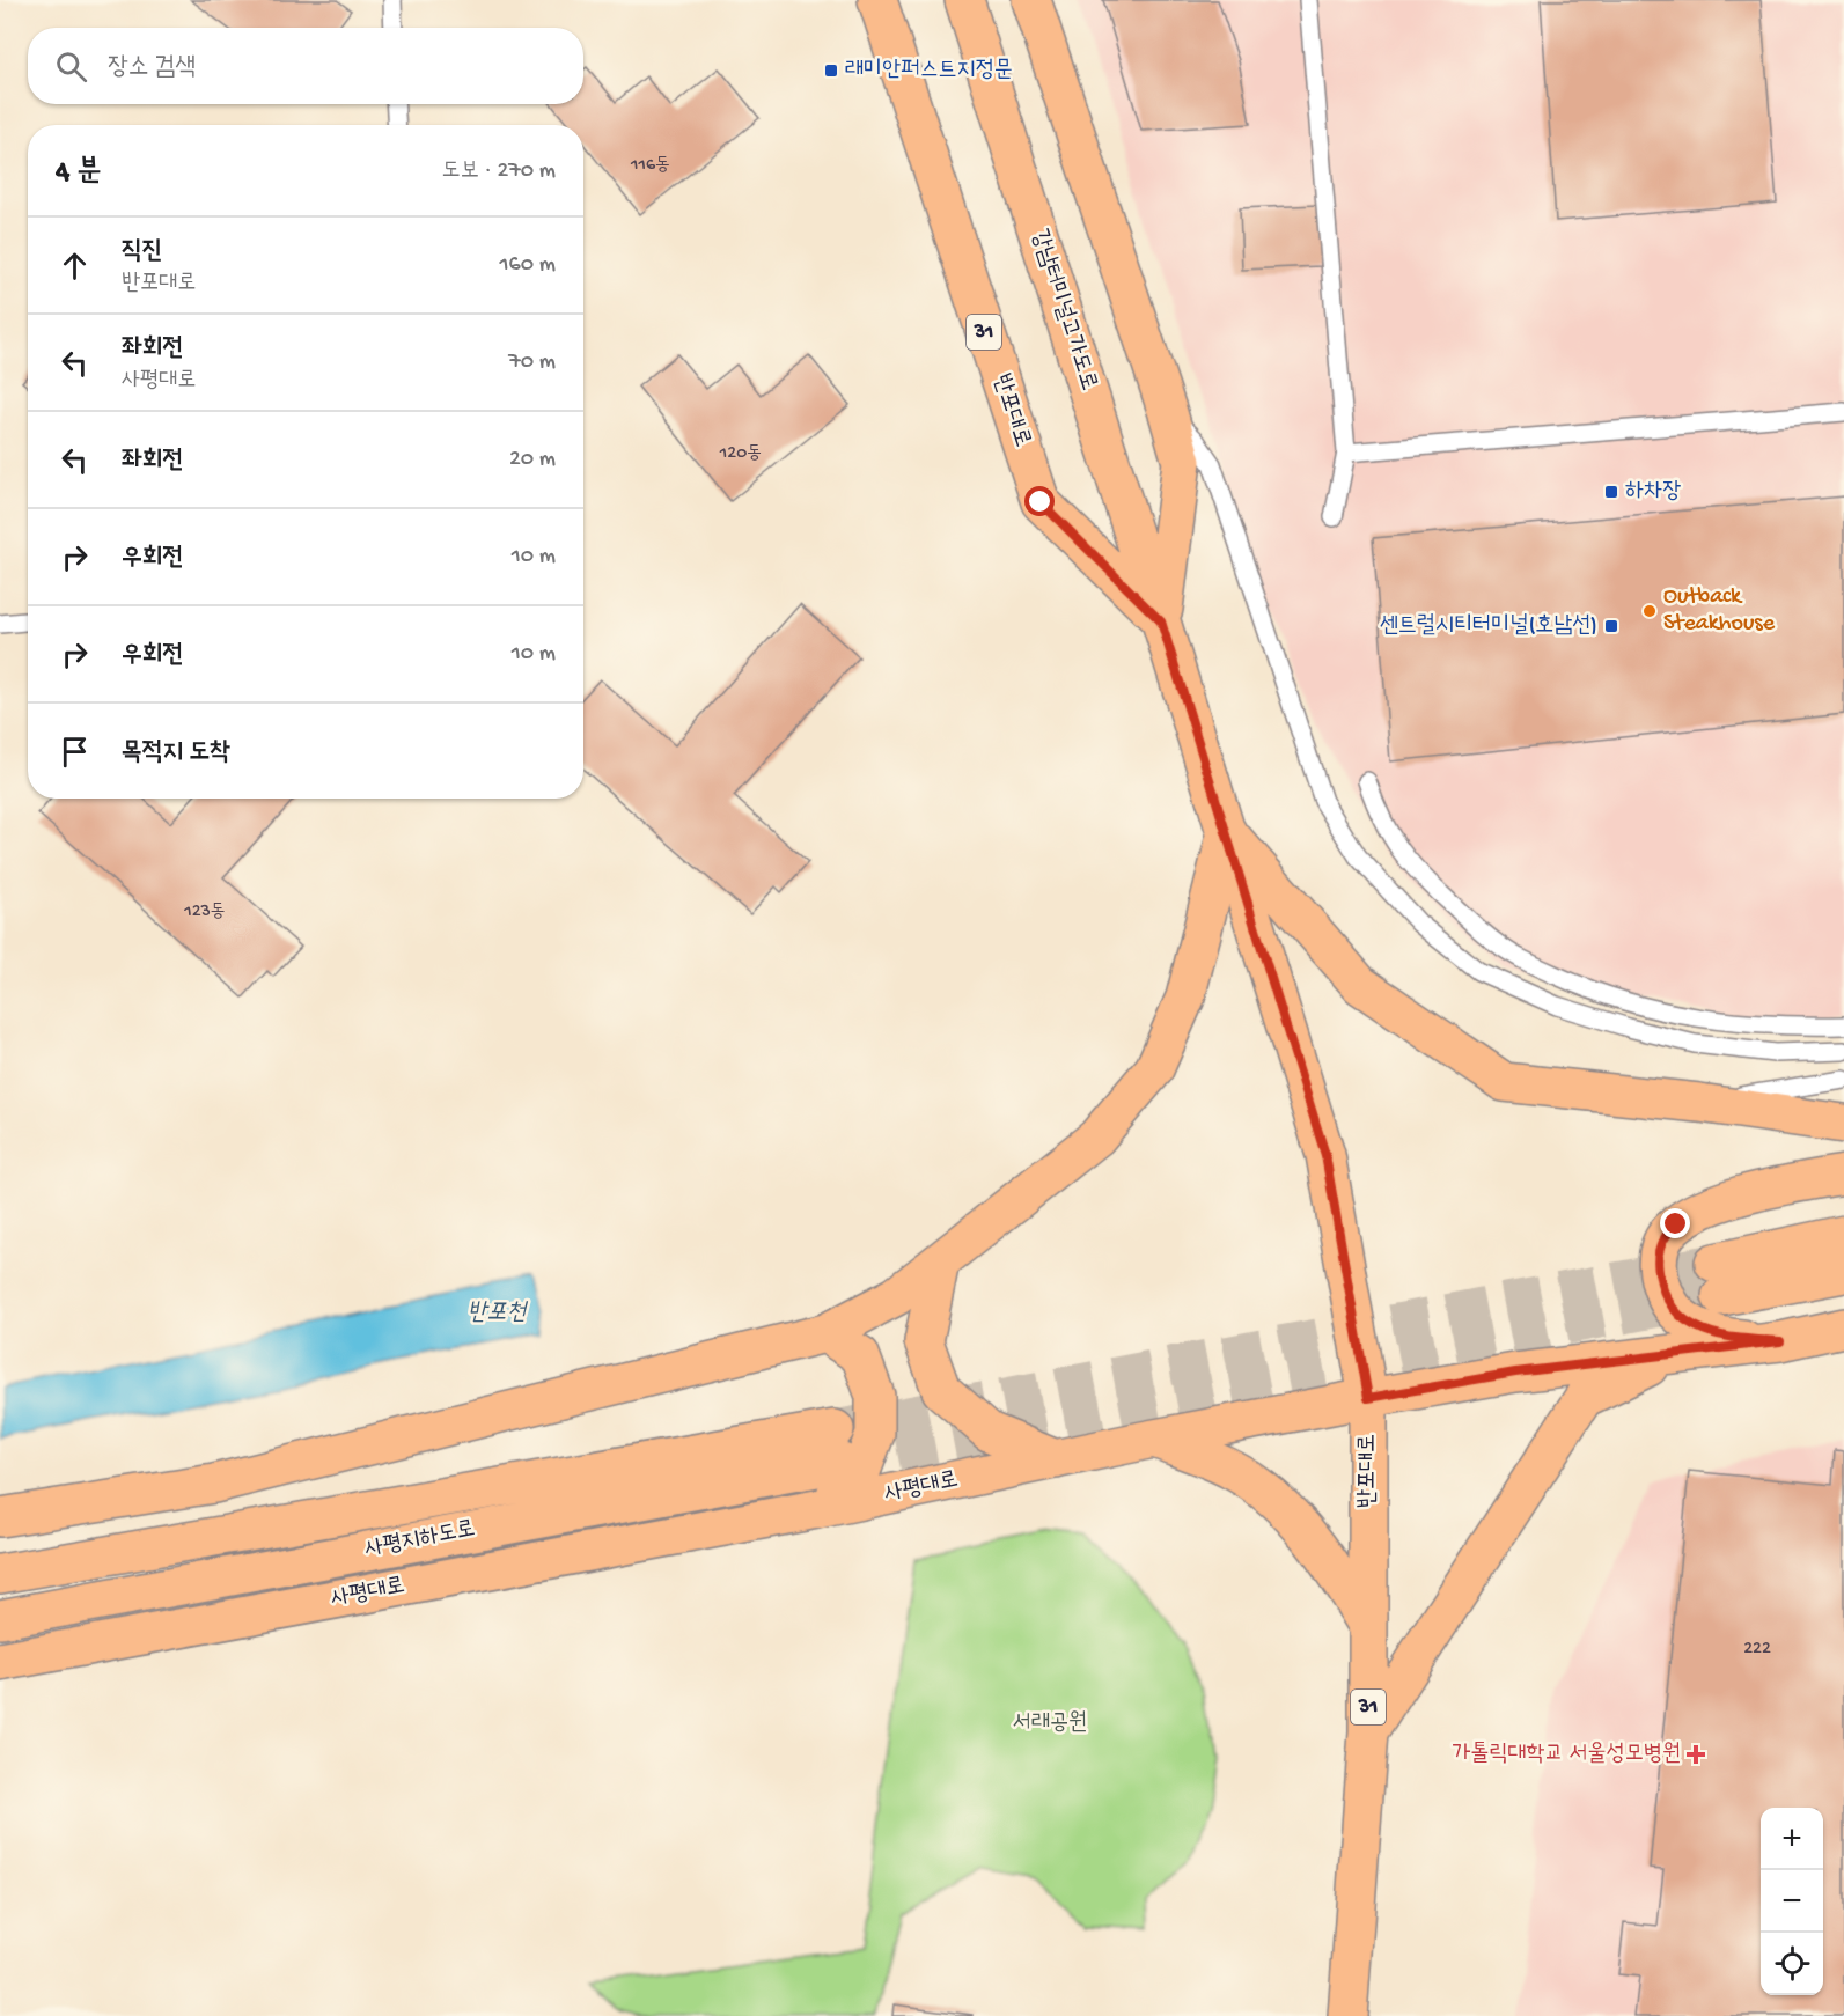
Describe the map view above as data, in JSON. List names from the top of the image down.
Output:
{
  "streets": {
    "main road": [
      "강남터미널고가도로",
      "31",
      "반포대로",
      "사평대로",
      "사평지하도로"
    ]
  },
  "crossings": [
    ["강남터미널고가도로", "반포대로"],
    ["반포대로", "사평대로"]
  ],
  "water": ["반포천"],
  "parks": ["서래공원"],
  "places": {
    "transit": ["래미안퍼스트지정문", "하차장", "센트럴시티터미널(호남선)"],
    "other": ["Outback Steakhouse"],
    "health": ["가톨릭대학교 서울성모병원"]
  },
  "house_numbers": [
    "116동",
    "120동",
    "123동",
    "222"
  ],
  "page": {
    "search": "장소 검색",
    "heading": ["4 분", "도보 · 270 m"],
    "list": [
      ["직진", "반포대로", "160 m"],
      ["좌회전", "사평대로", "70 m"],
      ["좌회전", "20 m"],
      ["우회전", "10 m"],
      ["우회전", "10 m"],
      "목적지 도착"
    ],
    "map_buttons": ["+", "−"]
  }
}
